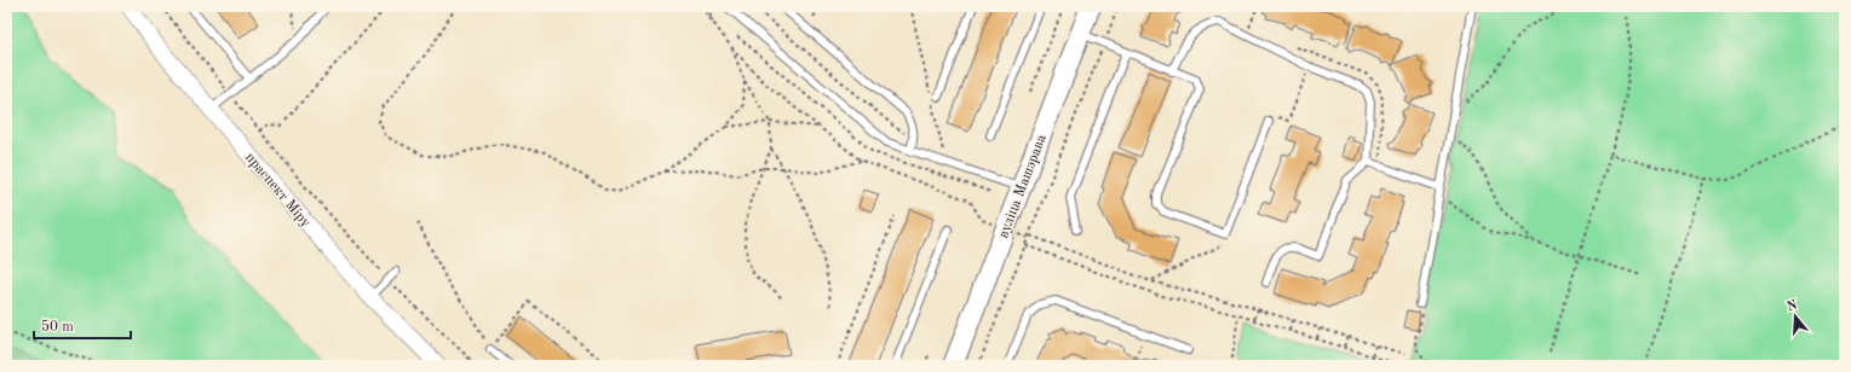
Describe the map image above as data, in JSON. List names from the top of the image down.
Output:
{
  "streets": {
    "street": ["вуліца Машэрава", "праспект Міру"]
  },
  "scale_bar": "50 m",
  "north": "top"
}
